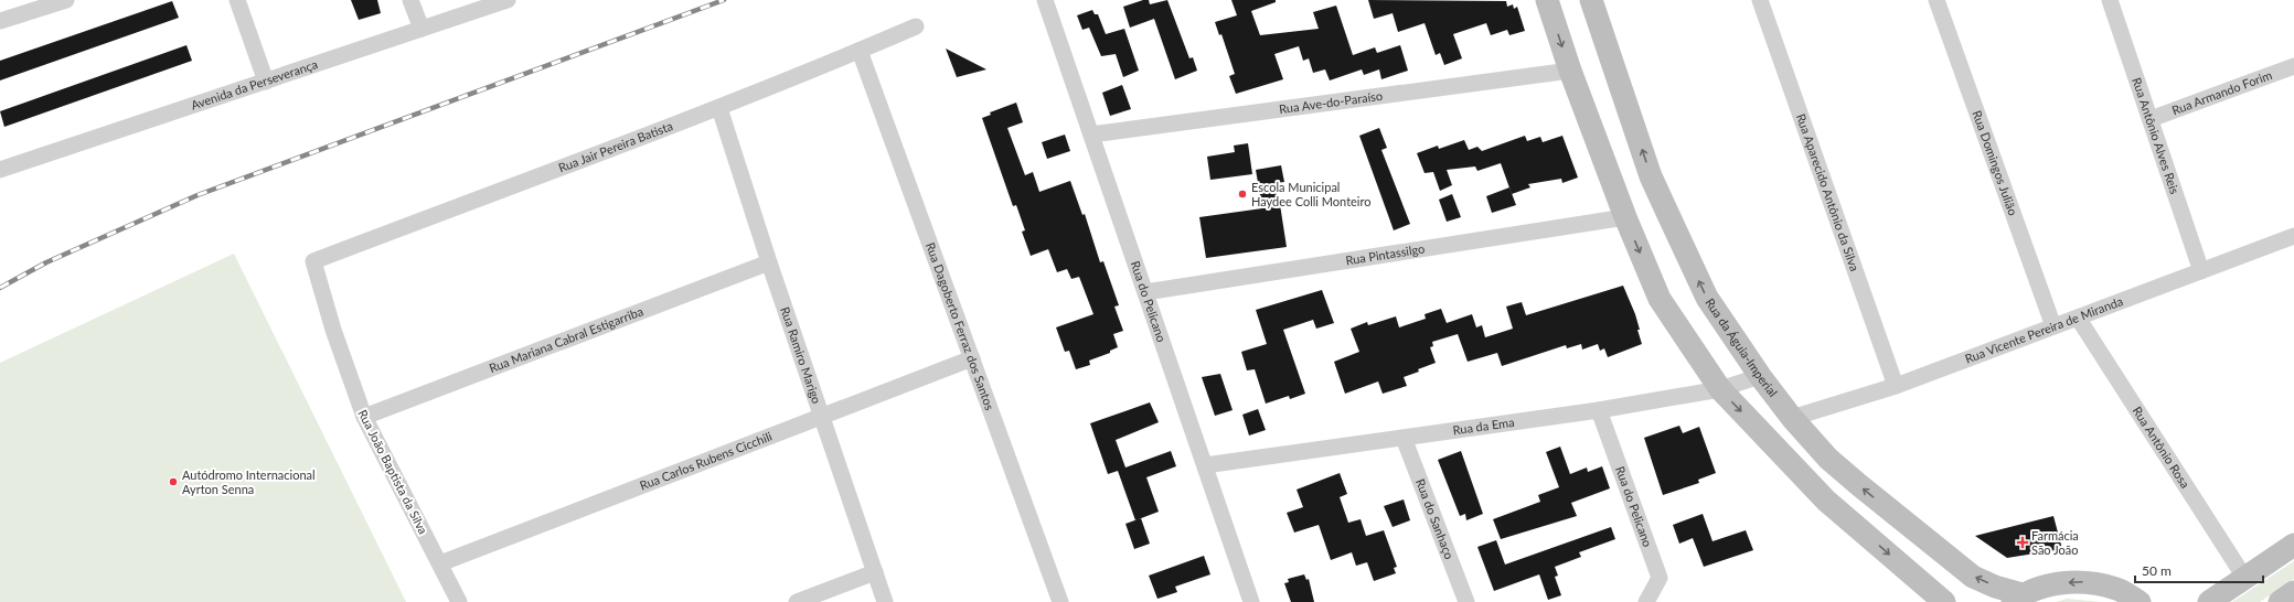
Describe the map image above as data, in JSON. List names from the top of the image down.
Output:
{
  "streets": {
    "street": [
      "Avenida da Perseverança",
      "Rua Armando Forim",
      "Rua Ave-do-Paraíso",
      "Rua Antônio Alves Reis",
      "Rua Jair Pereira Batista",
      "Rua Domingos Julião",
      "Rua Aparecido Antônio da Silva",
      "Rua Pintassilgo",
      "Rua do Pelicano",
      "Rua Dagoberto Ferraz dos Santos",
      "Rua Vicente Pereira de Miranda",
      "Rua Mariana Cabral Estigarriba",
      "Rua da Águia-Imperial",
      "Rua Ramiro Marigo",
      "Rua da Ema",
      "Rua Antônio Rosa",
      "Rua Carlos Rubens Cicchili",
      "Rua João Baptista da Silva",
      "Rua do Sanhaço"
    ]
  },
  "crossings": [
    ["Rua Armando Forim", "Rua Antônio Alves Reis"],
    ["Rua Ave-do-Paraíso", "Rua do Pelicano"],
    ["Rua Antônio Alves Reis", "Rua Vicente Pereira de Miranda"],
    ["Rua Jair Pereira Batista", "Rua Dagoberto Ferraz dos Santos"],
    ["Rua Jair Pereira Batista", "Rua Ramiro Marigo"],
    ["Rua Jair Pereira Batista", "Rua João Baptista da Silva"],
    ["Rua Domingos Julião", "Rua Vicente Pereira de Miranda"],
    ["Rua Aparecido Antônio da Silva", "Rua Vicente Pereira de Miranda"],
    ["Rua Pintassilgo", "Rua do Pelicano"],
    ["Rua do Pelicano", "Rua da Ema"],
    ["Rua Dagoberto Ferraz dos Santos", "Rua Carlos Rubens Cicchili"],
    ["Rua Vicente Pereira de Miranda", "Rua da Águia-Imperial"],
    ["Rua Vicente Pereira de Miranda", "Rua Antônio Rosa"],
    ["Rua Mariana Cabral Estigarriba", "Rua Ramiro Marigo"],
    ["Rua Mariana Cabral Estigarriba", "Rua João Baptista da Silva"],
    ["Rua da Águia-Imperial", "Rua da Ema"],
    ["Rua Ramiro Marigo", "Rua Carlos Rubens Cicchili"],
    ["Rua da Ema", "Rua do Sanhaço"],
    ["Rua Carlos Rubens Cicchili", "Rua João Baptista da Silva"]
  ],
  "places": {
    "other": ["Escola Municipal Haydee Colli Monteiro", "Autódromo Internacional Ayrton Senna"],
    "health": ["Farmácia São João"]
  },
  "scale_bar": "50 m"
}
